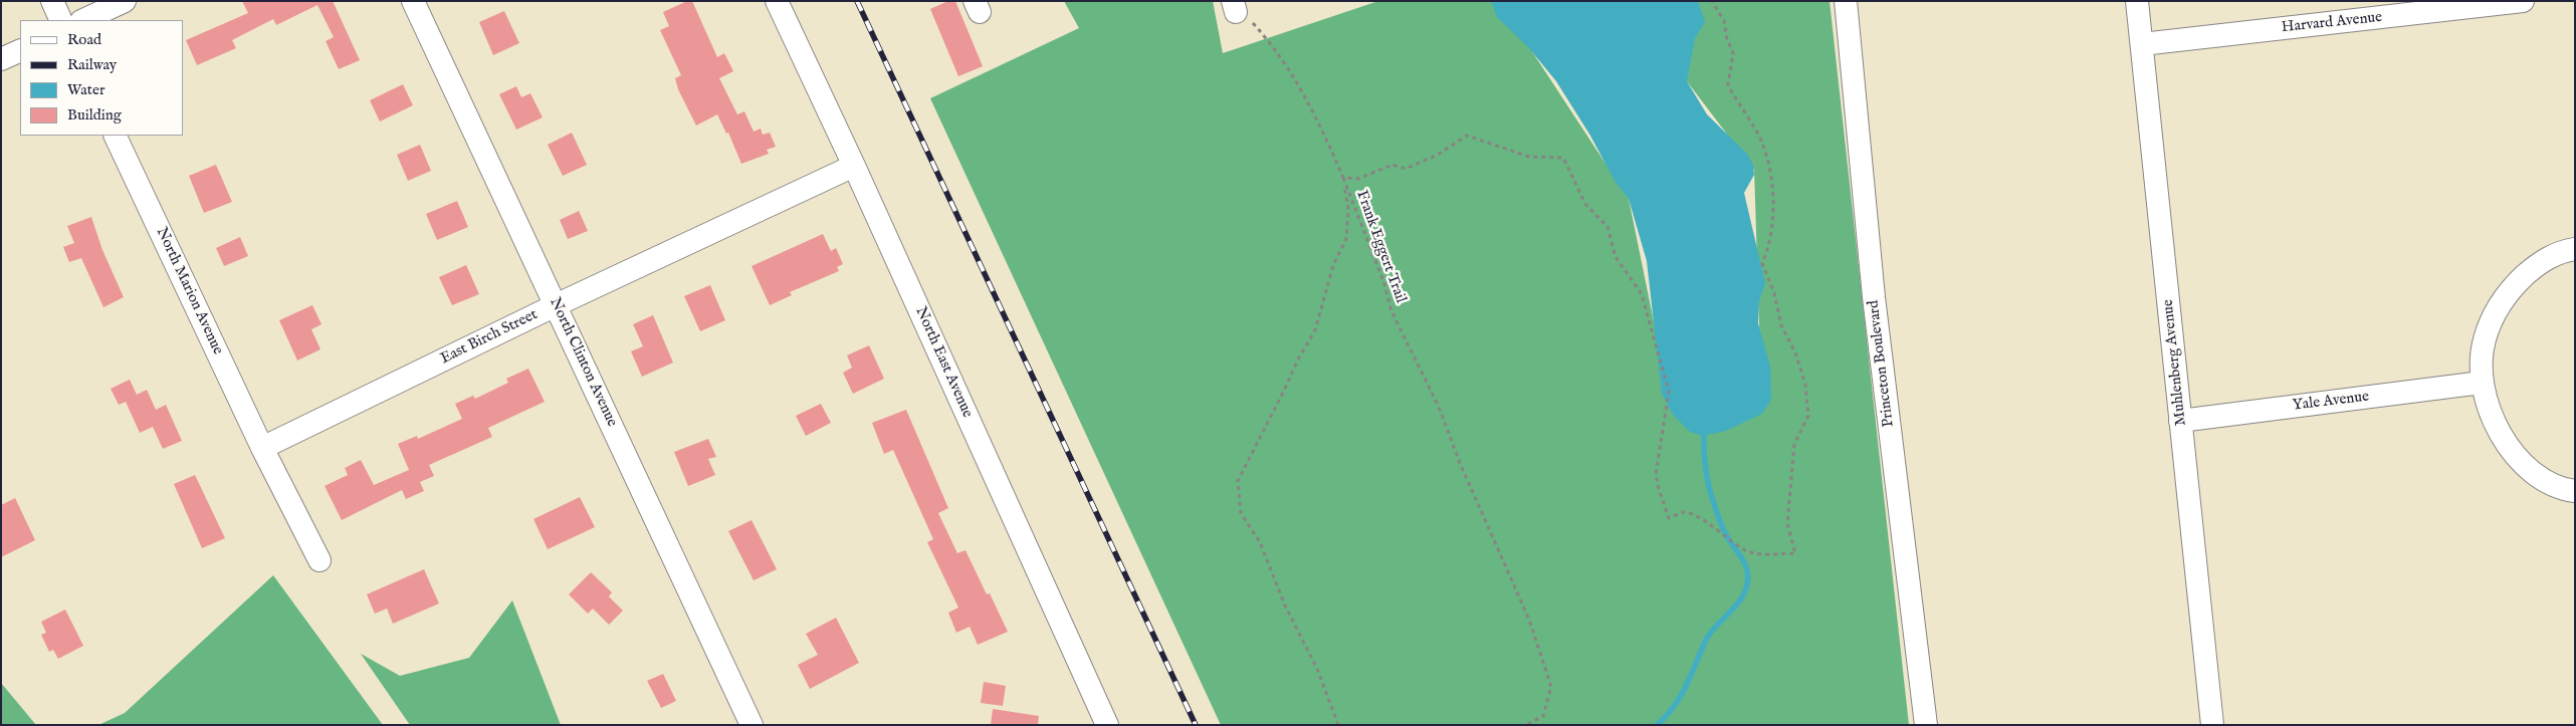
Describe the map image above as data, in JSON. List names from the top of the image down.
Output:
{
  "streets": {
    "street": [
      "Harvard Avenue",
      "North Marion Avenue",
      "East Birch Street",
      "North Clinton Avenue",
      "North East Avenue",
      "Muhlenberg Avenue",
      "Princeton Boulevard",
      "Yale Avenue"
    ],
    "path": ["Frank Eggert Trail"]
  },
  "crossings": [
    ["Harvard Avenue", "Muhlenberg Avenue"],
    ["North Marion Avenue", "East Birch Street"],
    ["East Birch Street", "North Clinton Avenue"],
    ["East Birch Street", "North East Avenue"],
    ["Muhlenberg Avenue", "Yale Avenue"]
  ],
  "legend": [
    "Road",
    "Railway",
    "Water",
    "Building"
  ]
}
